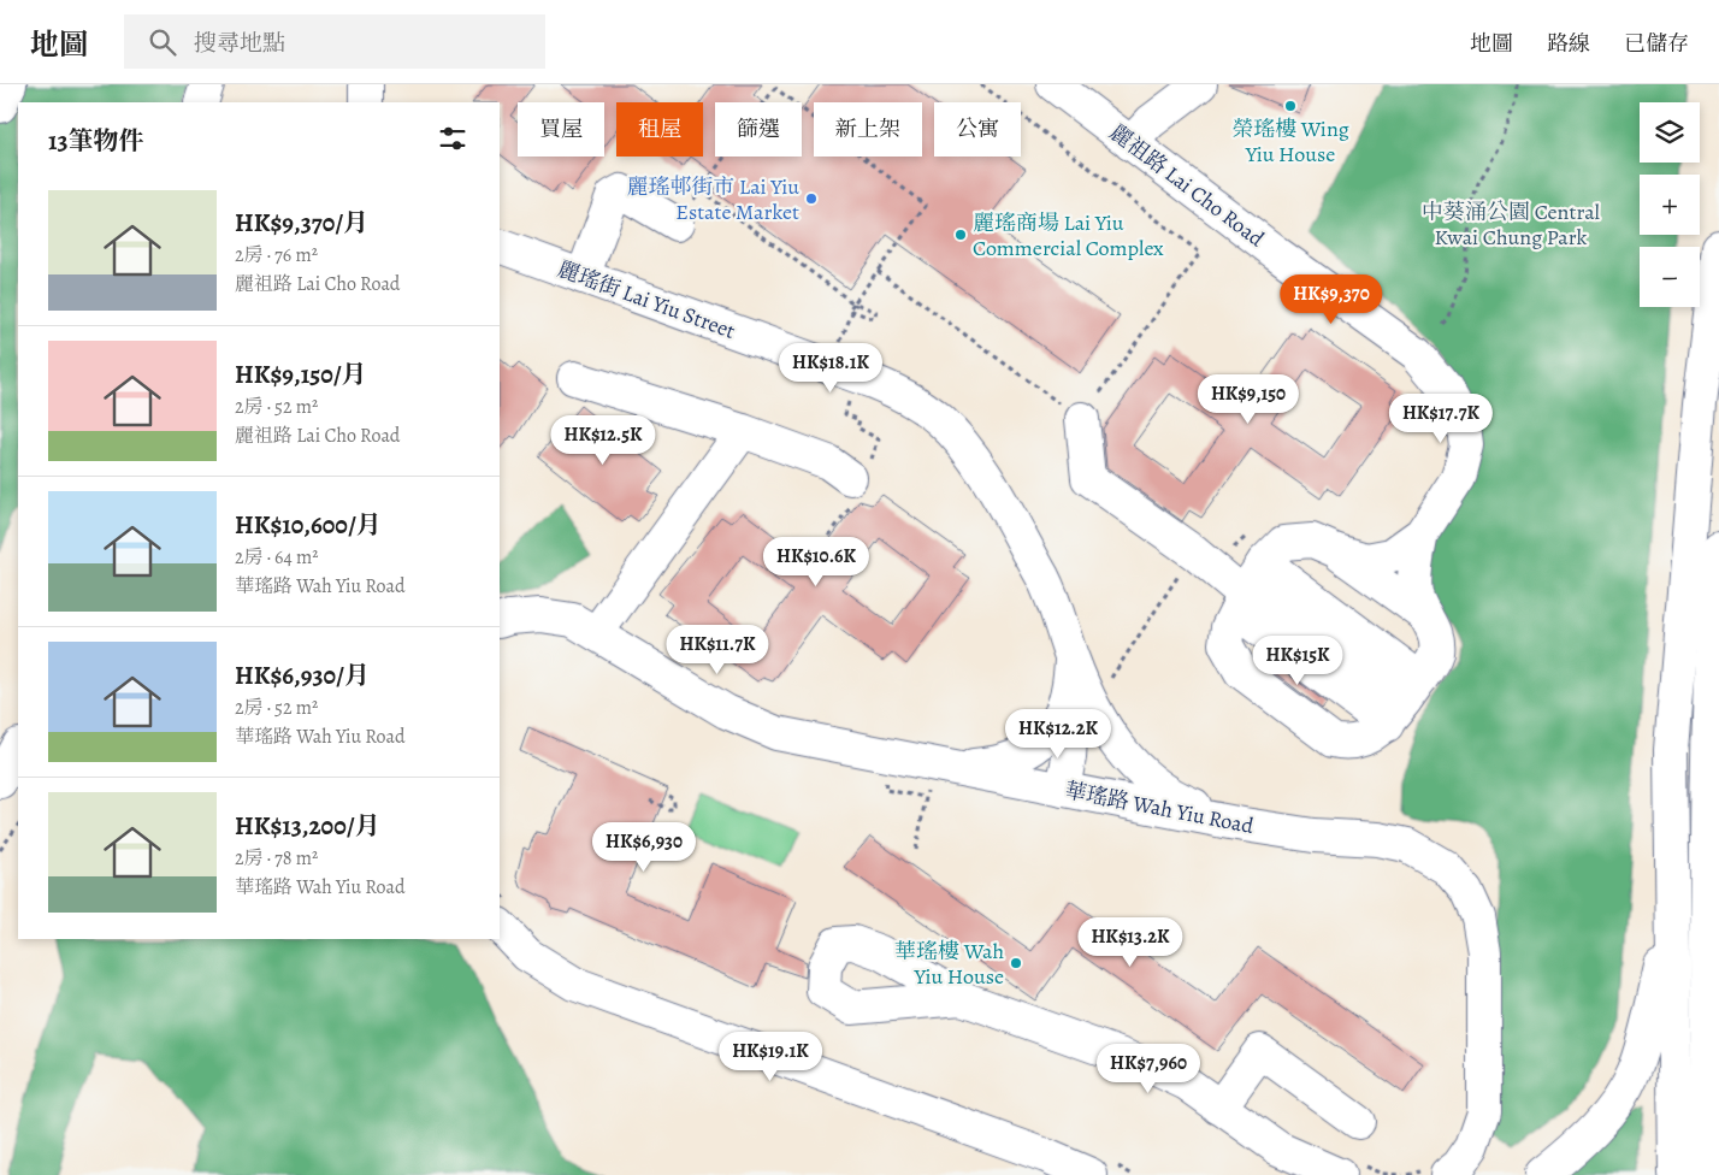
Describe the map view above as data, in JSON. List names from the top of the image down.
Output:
{
  "streets": {
    "street": ["麗祖路 Lai Cho Road", "麗瑤街 Lai Yiu Street", "華瑤路 Wah Yiu Road"]
  },
  "crossings": [
    ["麗瑤街 Lai Yiu Street", "華瑤路 Wah Yiu Road"]
  ],
  "parks": ["中葵涌公園 Central Kwai Chung Park"],
  "places": [
    "榮瑤樓 Wing Yiu House",
    "麗瑤邨街市 Lai Yiu Estate Market",
    "麗瑤商場 Lai Yiu Commercial Complex",
    "華瑤樓 Wah Yiu House"
  ],
  "page": {
    "header": "地圖",
    "search": "搜尋地點",
    "nav": ["地圖", "路線", "已儲存"],
    "map_buttons": ["+", "−"],
    "chip": [
      "買屋",
      "租屋",
      "篩選",
      "新上架",
      "公寓"
    ],
    "heading": "13筆物件",
    "list": [
      {
        "name": "HK$9,370/月",
        "note": "2房 · 76 m² · 麗祖路 Lai Cho Road"
      },
      {
        "name": "HK$9,150/月",
        "note": "2房 · 52 m² · 麗祖路 Lai Cho Road"
      },
      {
        "name": "HK$10,600/月",
        "note": "2房 · 64 m² · 華瑤路 Wah Yiu Road"
      },
      {
        "name": "HK$6,930/月",
        "note": "2房 · 52 m² · 華瑤路 Wah Yiu Road"
      },
      {
        "name": "HK$13,200/月",
        "note": "2房 · 78 m² · 華瑤路 Wah Yiu Road"
      }
    ],
    "price": [
      "HK$9,370",
      "HK$18.1K",
      "HK$9,150",
      "HK$17.7K",
      "HK$12.5K",
      "HK$10.6K",
      "HK$11.7K",
      "HK$15K",
      "HK$12.2K",
      "HK$6,930",
      "HK$13.2K",
      "HK$19.1K",
      "HK$7,960"
    ]
  }
}
